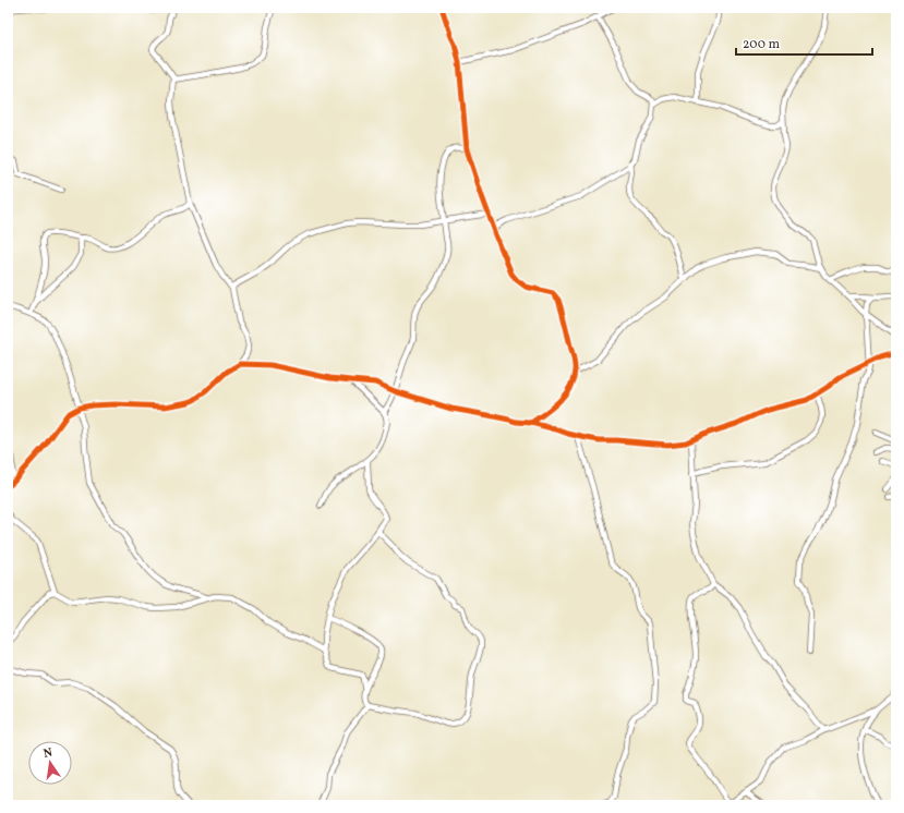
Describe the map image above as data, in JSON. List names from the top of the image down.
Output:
{
  "scale_bar": "200 m",
  "north": "top"
}
